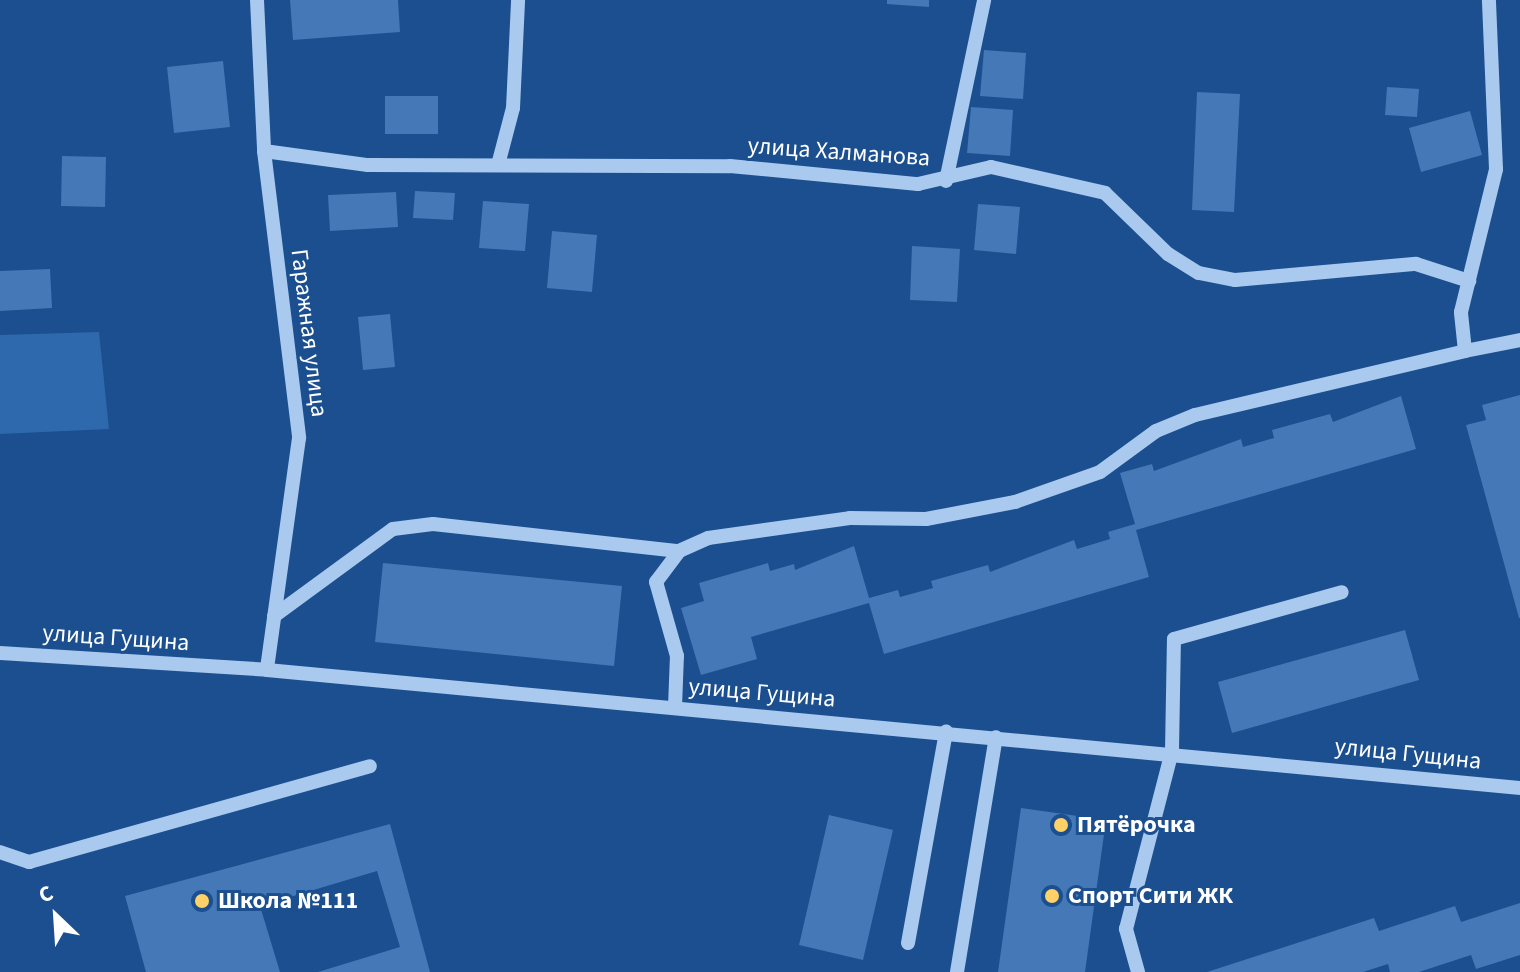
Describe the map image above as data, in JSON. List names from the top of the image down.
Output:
{
  "streets": {
    "street": ["улица Халманова", "Гаражная улица", "улица Гущина"]
  },
  "crossings": [
    ["улица Халманова", "Гаражная улица"],
    ["Гаражная улица", "улица Гущина"]
  ],
  "places": ["Пятёрочка", "Спорт Сити ЖК", "Школа №111"],
  "north": "top left"
}
